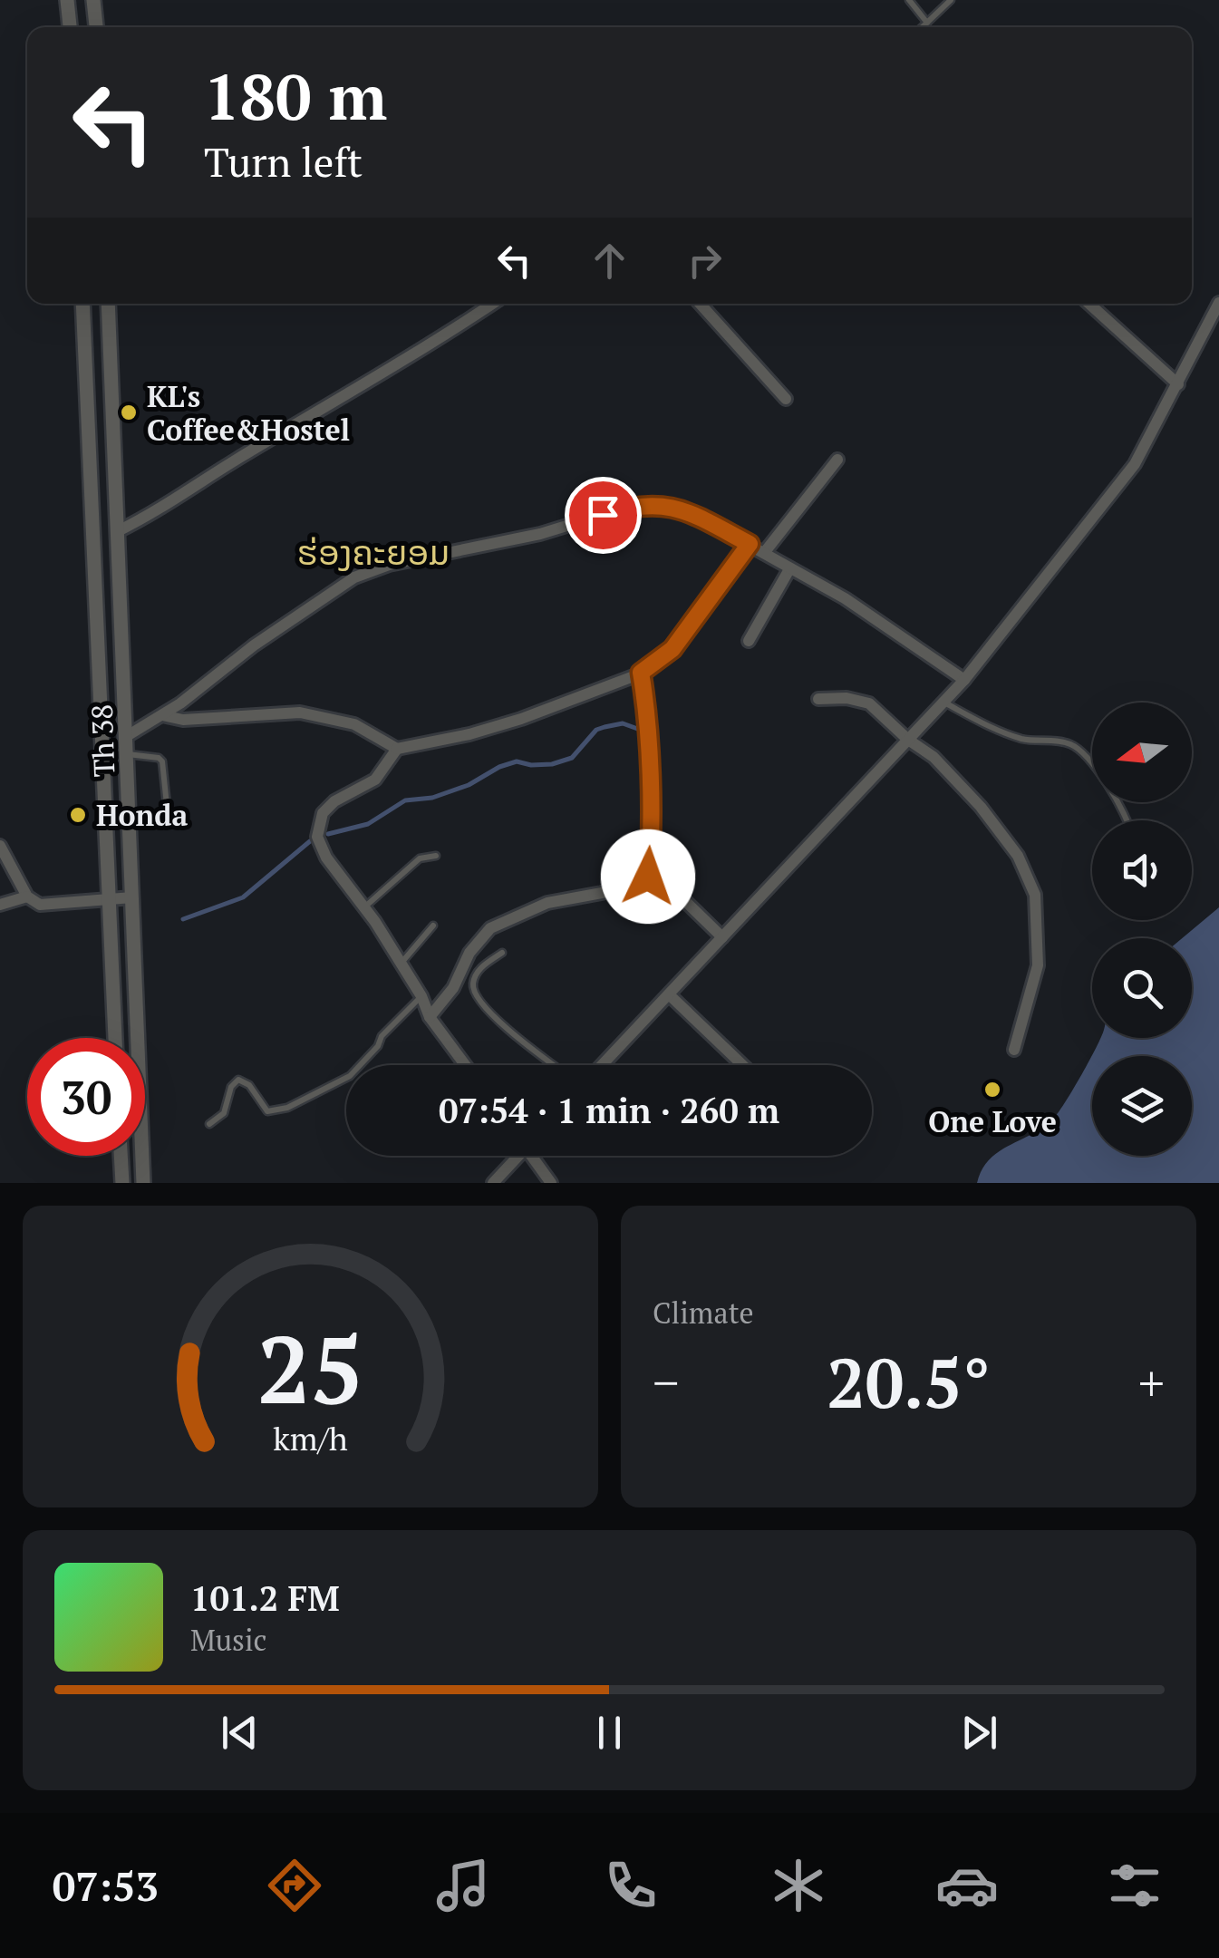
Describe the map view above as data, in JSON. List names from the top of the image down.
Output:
{
  "streets": {
    "street": ["Th 38"]
  },
  "districts": ["ຮ່ອງຄະຍອມ"],
  "places": ["KL's Coffee&Hostel", "Honda", "One Love"],
  "north": "left",
  "page": {
    "turn": ["180 m", "Turn left"],
    "limit": "30",
    "trip": "07:54 · 1 min · 260 m",
    "tile": "Climate",
    "heat": ["−", "20.5°", "+"],
    "song": ["101.2 FM", "Music"],
    "tabs": "07:53",
    "gauge": ["25", "km/h"]
  }
}
